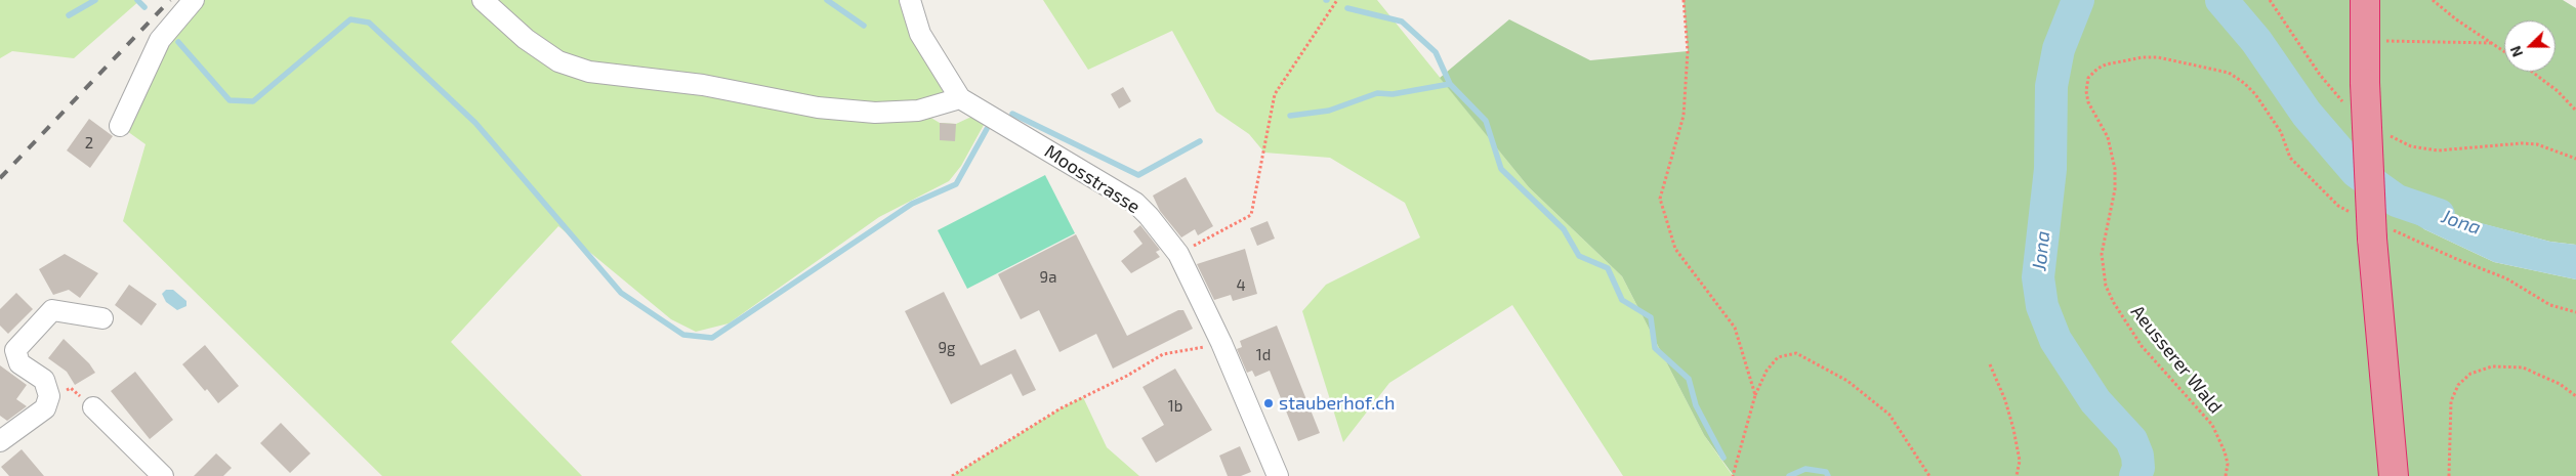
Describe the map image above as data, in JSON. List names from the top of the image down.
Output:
{
  "streets": {
    "street": ["Moosstrasse"],
    "path": ["Aeusserer Wald"]
  },
  "water": ["Jona"],
  "places": ["stauberhof.ch"],
  "house_numbers": [
    "2",
    "9a",
    "4",
    "9g",
    "1d",
    "1b"
  ],
  "north": "left"
}
